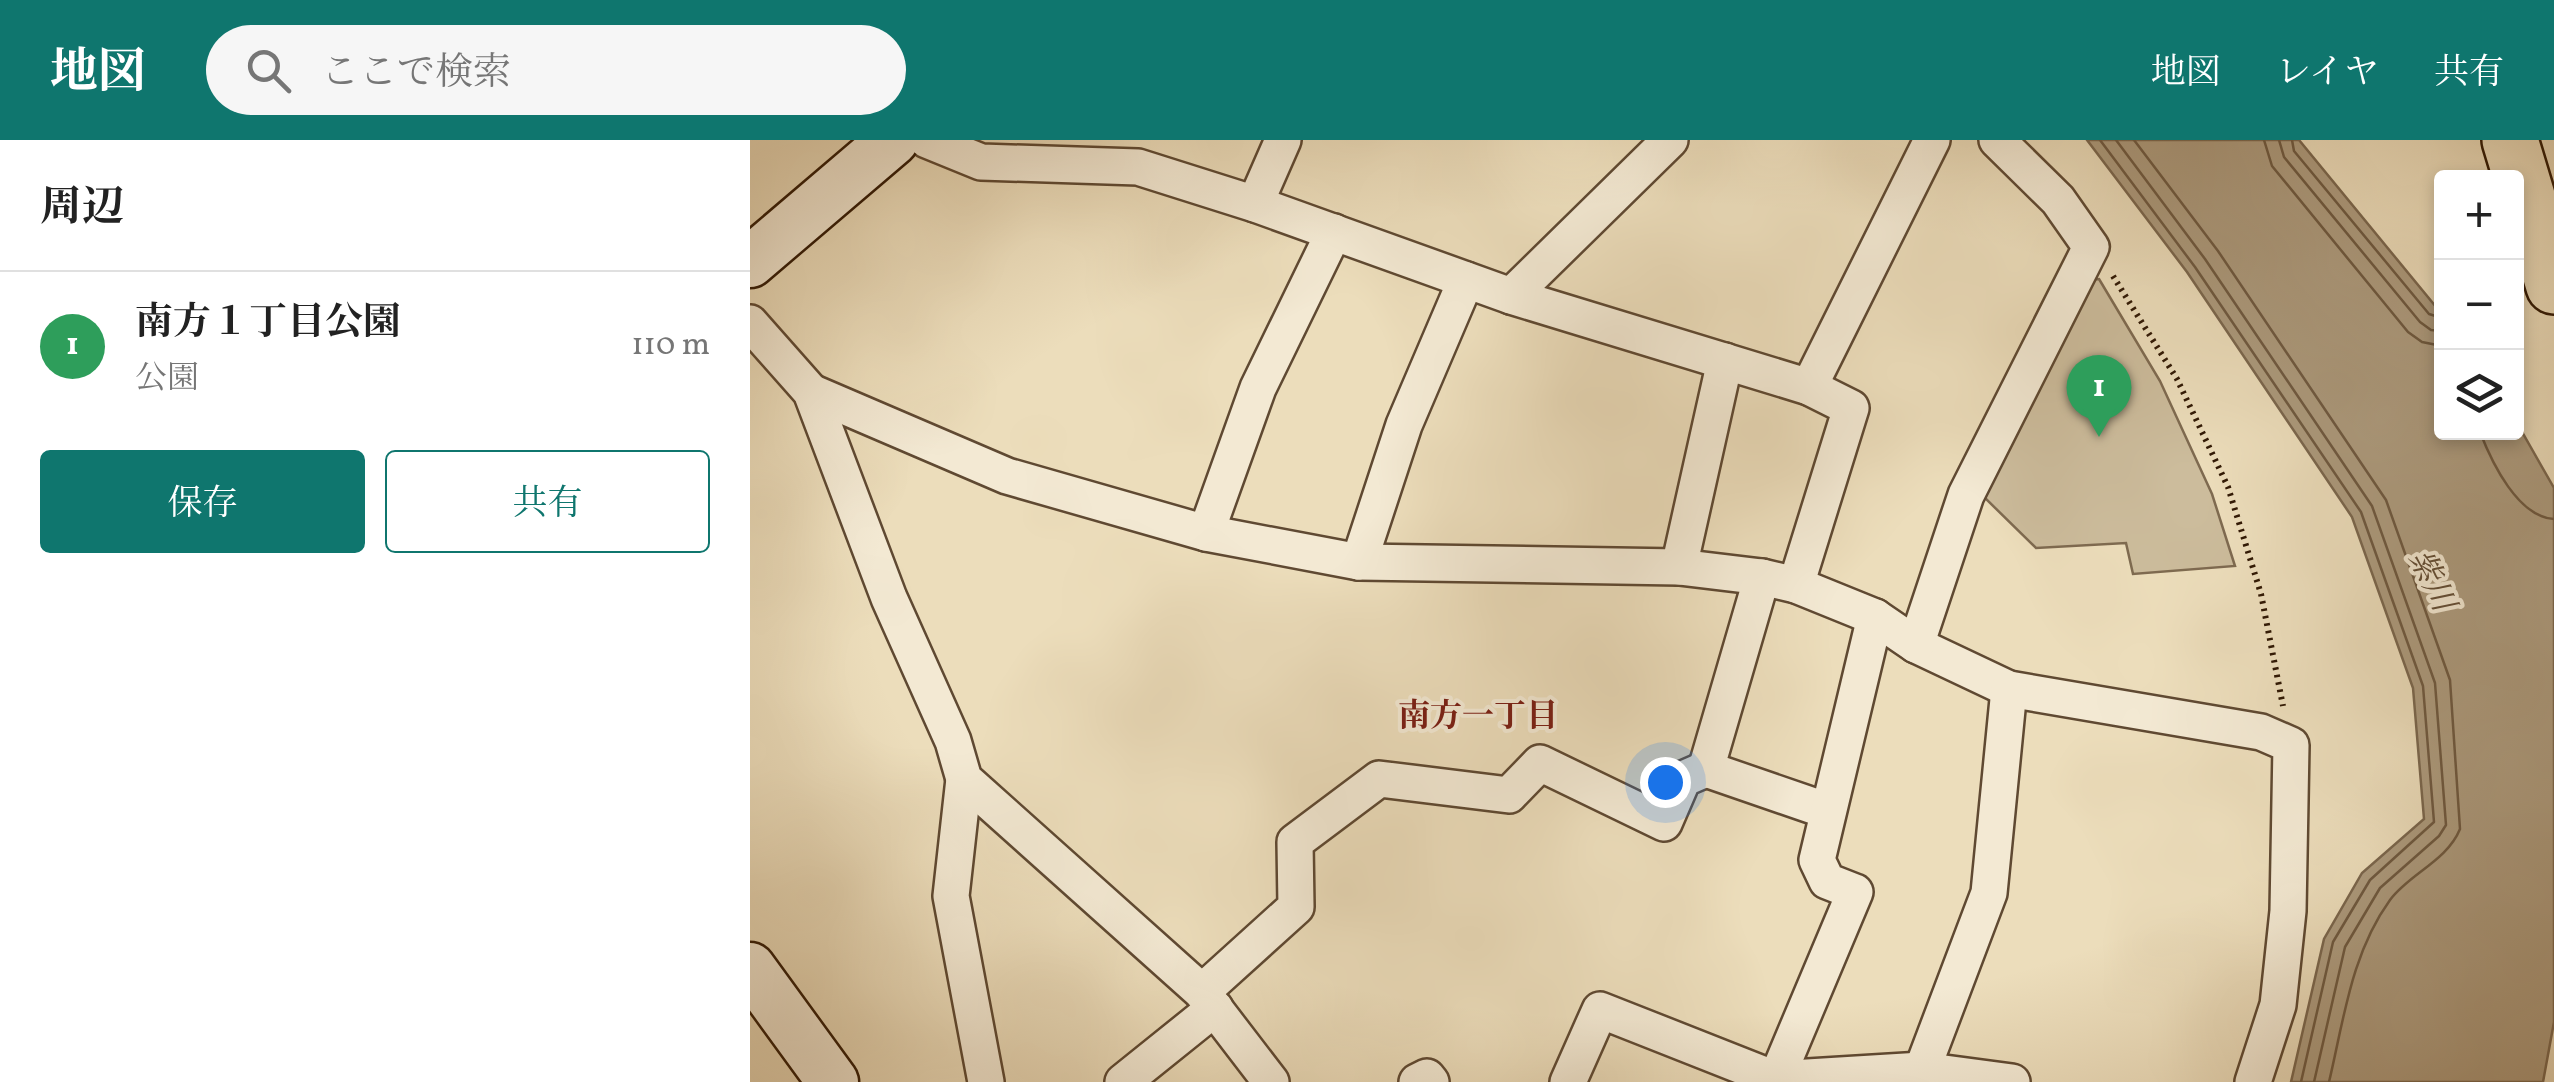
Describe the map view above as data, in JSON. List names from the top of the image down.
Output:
{
  "districts": ["南方一丁目"],
  "water": ["紫川"],
  "page": {
    "header": "地図",
    "search": "ここで検索",
    "nav": ["地図", "レイヤ", "共有"],
    "heading": "周辺",
    "map_buttons": ["+", "−"],
    "list": [
      {
        "mark": "1",
        "name": "南方１丁目公園",
        "note": "公園",
        "value": "110 m"
      }
    ],
    "pins": "1",
    "buttons": ["保存", "共有"]
  }
}
